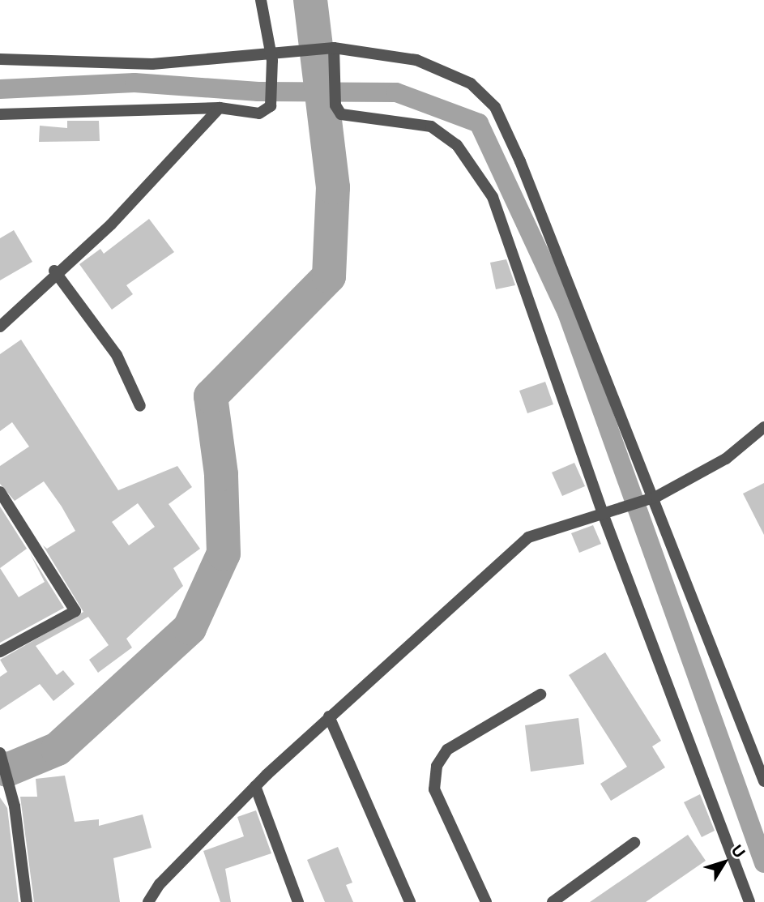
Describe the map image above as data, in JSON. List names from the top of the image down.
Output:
{
  "north": "top right"
}
